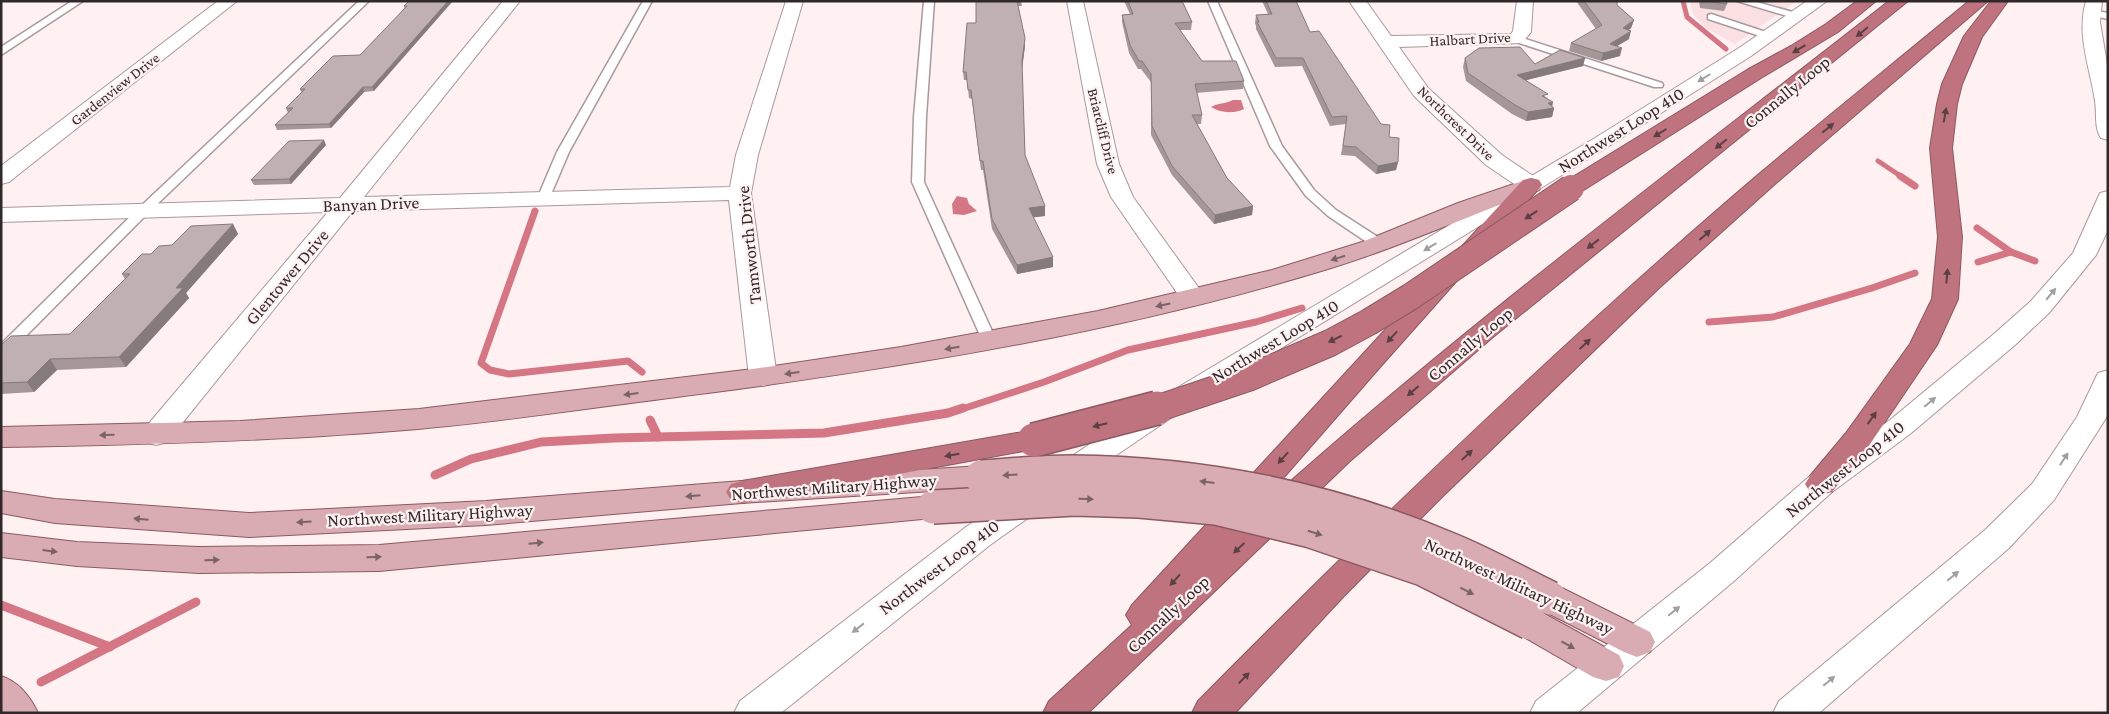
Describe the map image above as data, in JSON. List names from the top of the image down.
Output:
{
  "streets": {
    "highway": ["Connally Loop"],
    "main road": ["Northwest Military Highway"],
    "street": [
      "Halbart Drive",
      "Gardenview Drive",
      "Northcrest Drive",
      "Northwest Loop 410",
      "Briarcliff Drive",
      "Banyan Drive",
      "Tamworth Drive",
      "Glentower Drive"
    ]
  },
  "crossings": [
    ["Halbart Drive", "Northcrest Drive"],
    ["Northcrest Drive", "Northwest Loop 410"],
    ["Northwest Loop 410", "Northwest Military Highway"],
    ["Banyan Drive", "Tamworth Drive"],
    ["Banyan Drive", "Glentower Drive"]
  ]
}
